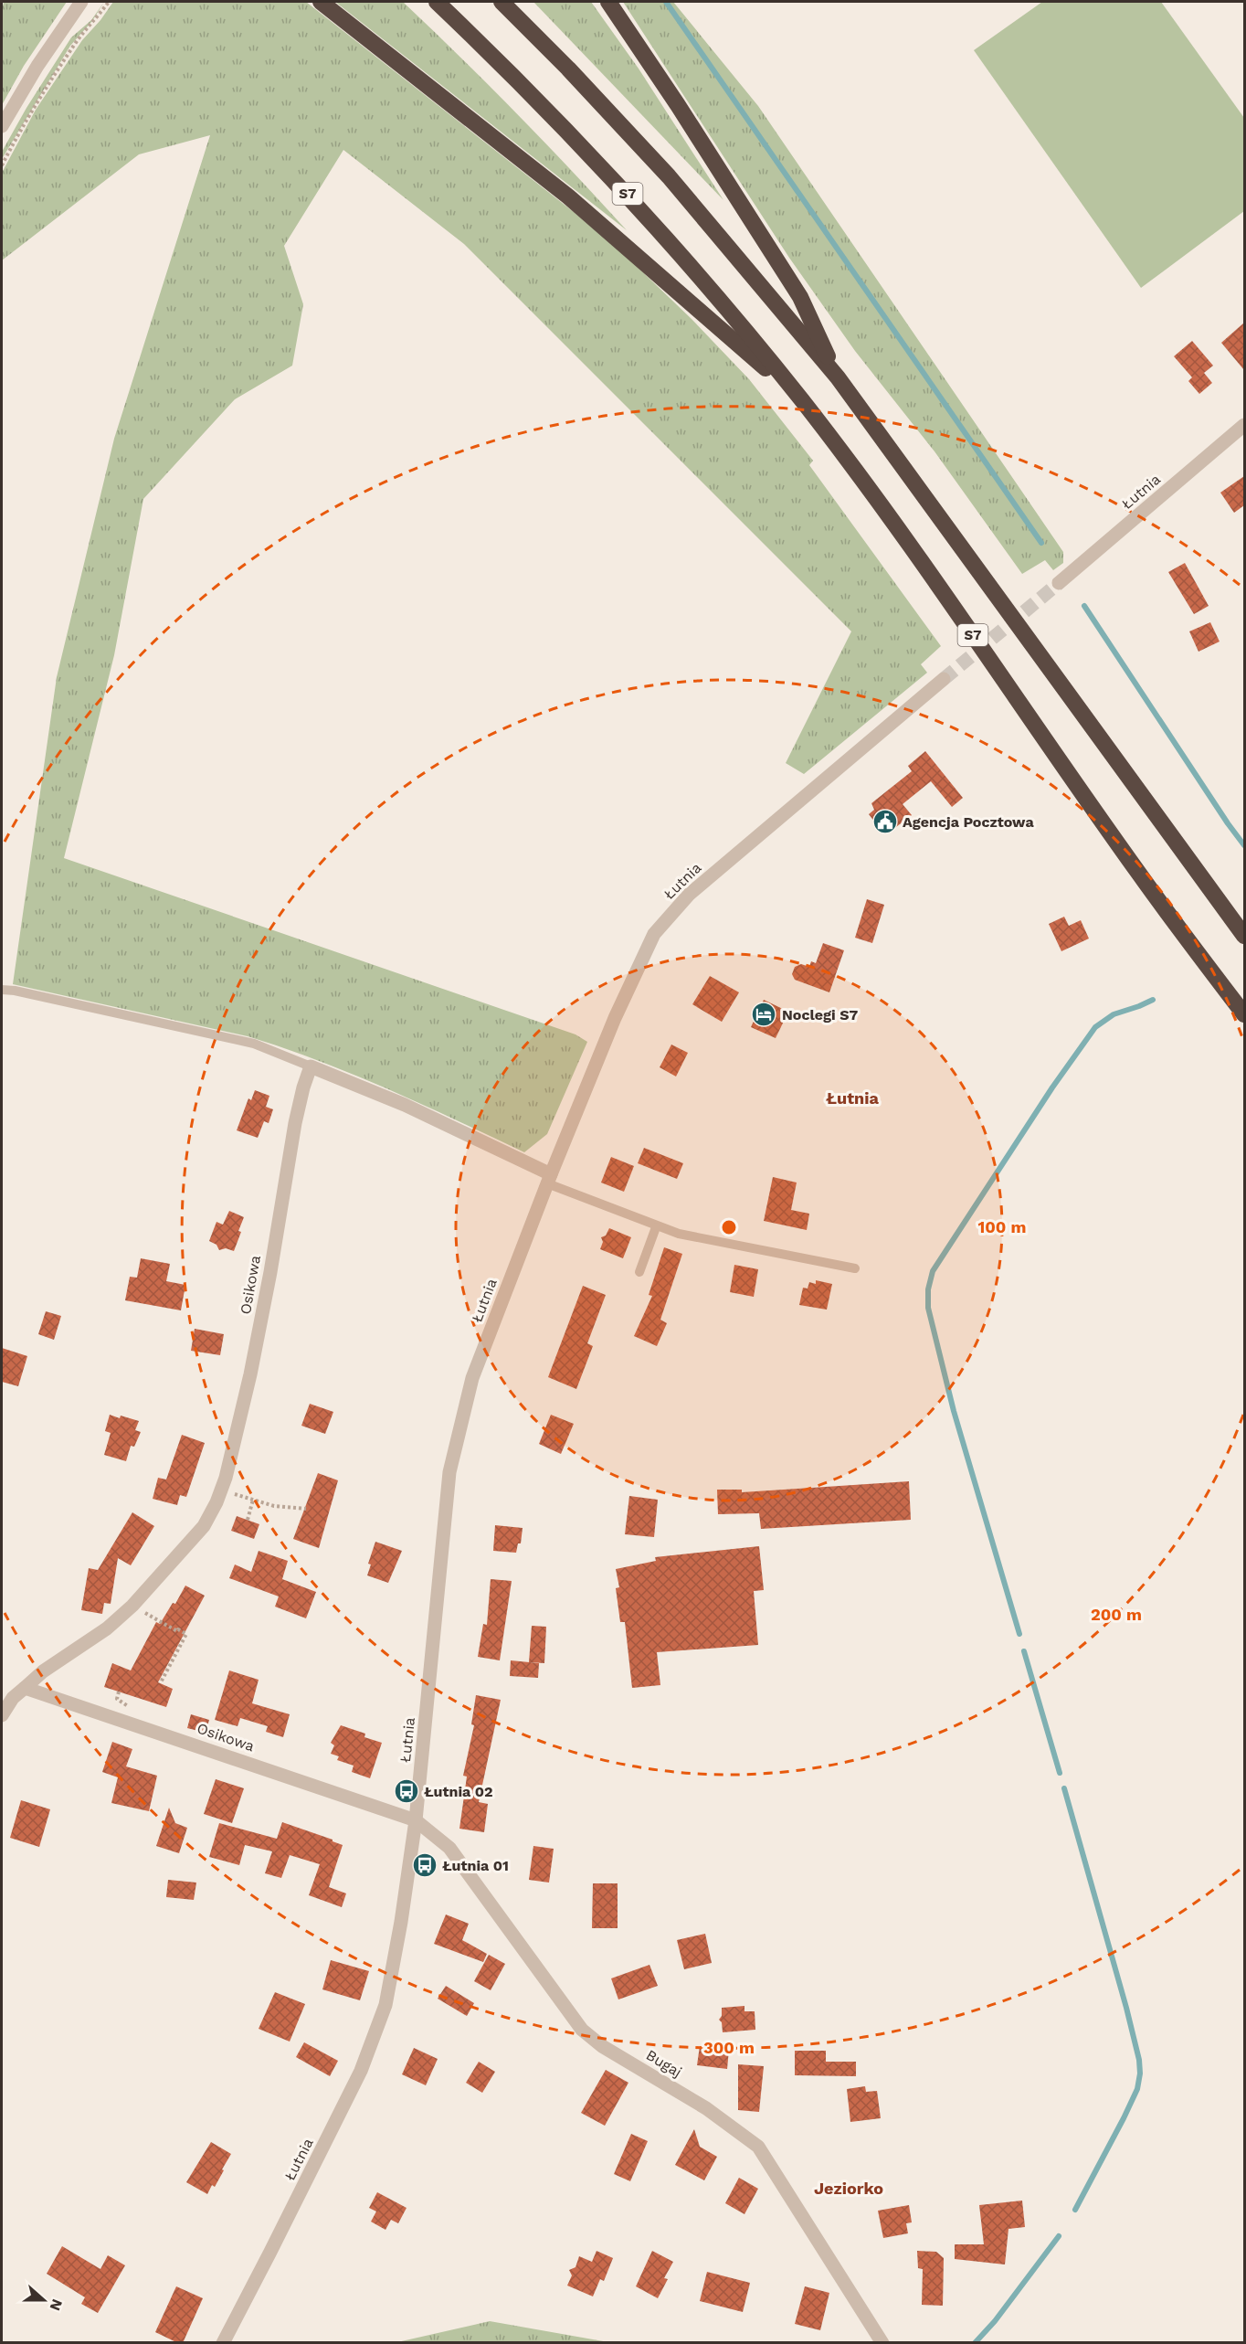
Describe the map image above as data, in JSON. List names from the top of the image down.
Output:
{
  "streets": {
    "highway": ["S7"],
    "street": ["Łutnia", "Osikowa", "Bugaj"]
  },
  "crossings": [
    ["Łutnia", "Osikowa"],
    ["Łutnia", "Bugaj"],
    ["Osikowa", "Bugaj"]
  ],
  "districts": ["Łutnia", "Jeziorko"],
  "places": {
    "public building": ["Agencja Pocztowa"],
    "hotel": ["Noclegi S7"],
    "bus stop": ["Łutnia 02", "Łutnia 01"]
  },
  "north": "right",
  "rings": ["100 m", "200 m", "300 m"]
}
